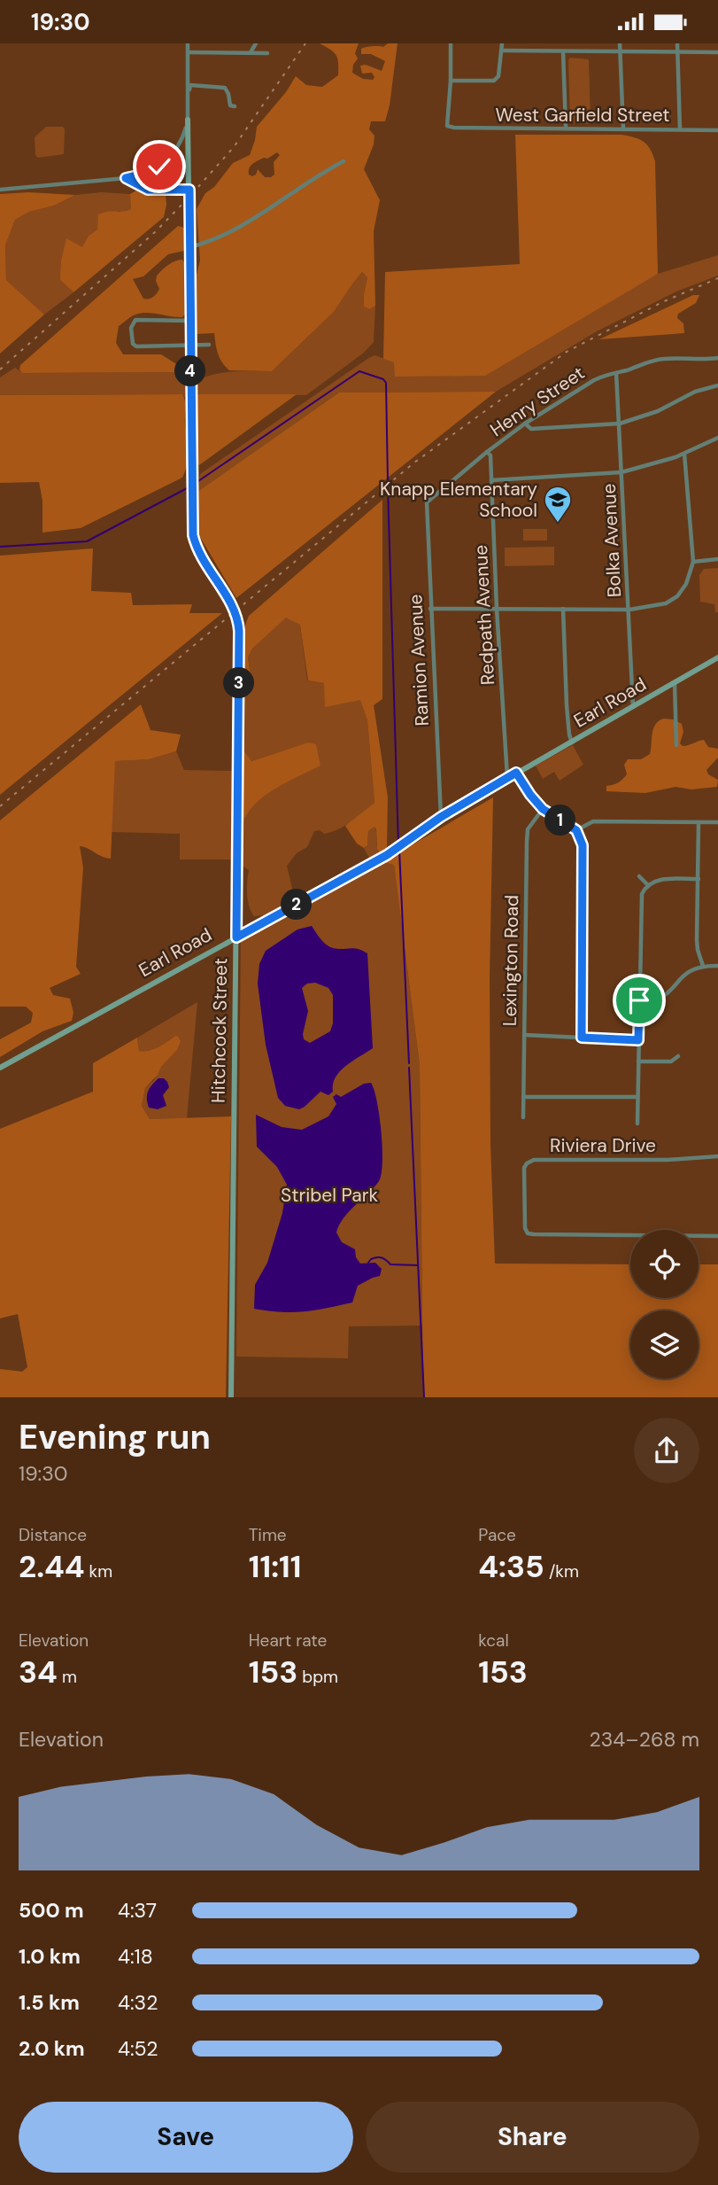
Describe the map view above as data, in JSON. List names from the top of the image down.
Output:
{
  "streets": {
    "street": [
      "West Garfield Street",
      "Henry Street",
      "Bolka Avenue",
      "Redpath Avenue",
      "Ramion Avenue",
      "Earl Road",
      "Lexington Road",
      "Hitchcock Street",
      "Riviera Drive"
    ]
  },
  "crossings": [
    ["Henry Street", "Bolka Avenue"],
    ["Henry Street", "Redpath Avenue"],
    ["Henry Street", "Ramion Avenue"],
    ["Bolka Avenue", "Earl Road"],
    ["Redpath Avenue", "Earl Road"],
    ["Ramion Avenue", "Earl Road"],
    ["Earl Road", "Hitchcock Street"]
  ],
  "parks": ["Stribel Park"],
  "places": {
    "school or university": ["Knapp Elementary School"]
  },
  "page": {
    "status": "19:30",
    "pins": [
      "4",
      "3",
      "1",
      "2"
    ],
    "heading": ["Evening run", "19:30"],
    "stats": [
      ["Distance", "2.44 km"],
      ["Time", "11:11"],
      ["Pace", "4:35 /km"],
      ["Elevation", "34 m"],
      ["Heart rate", "153 bpm"],
      ["kcal", "153"]
    ],
    "chart": ["Elevation", "234–268 m"],
    "list": [
      {
        "name": "500 m",
        "note": "4:37"
      },
      {
        "name": "1.0 km",
        "note": "4:18"
      },
      {
        "name": "1.5 km",
        "note": "4:32"
      },
      {
        "name": "2.0 km",
        "note": "4:52"
      }
    ],
    "buttons": ["Save", "Share"]
  }
}
